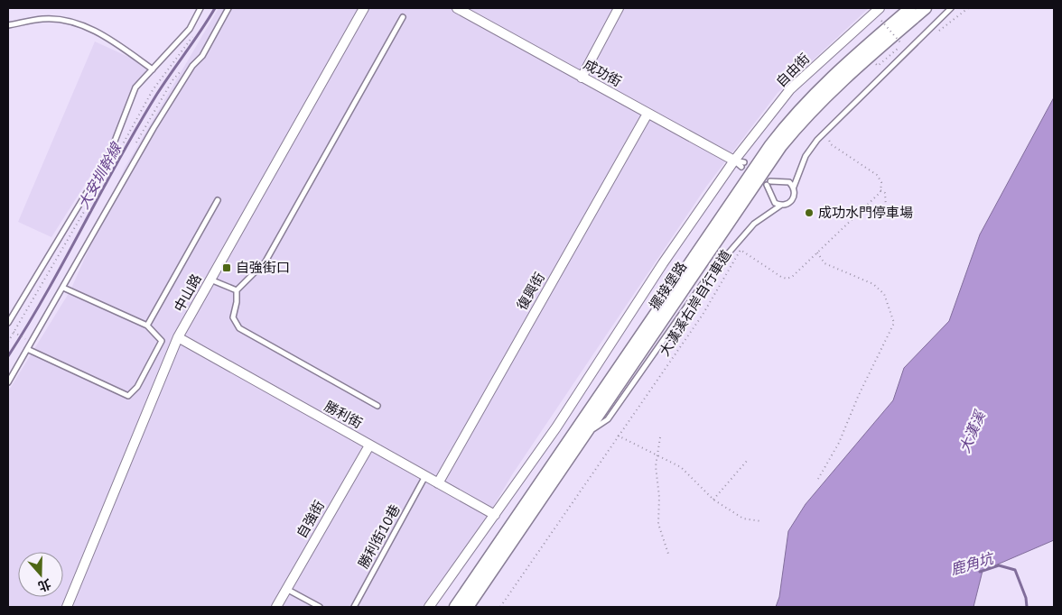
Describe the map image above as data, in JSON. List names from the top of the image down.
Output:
{
  "streets": {
    "street": [
      "自由街",
      "成功街",
      "擺接堡路",
      "復興街",
      "中山路",
      "勝利街",
      "自強街"
    ],
    "lane": ["勝利街10巷"],
    "path": ["大漢溪右岸自行車道"]
  },
  "crossings": [
    ["自由街", "成功街"],
    ["自由街", "勝利街"],
    ["成功街", "復興街"],
    ["復興街", "勝利街"],
    ["中山路", "勝利街"],
    ["勝利街", "自強街"],
    ["勝利街", "勝利街10巷"]
  ],
  "water": ["大安圳幹線", "大漢溪", "鹿角坑"],
  "places": {
    "other": ["成功水門停車場"],
    "transit": ["自強街口"]
  },
  "north": "bottom"
}
